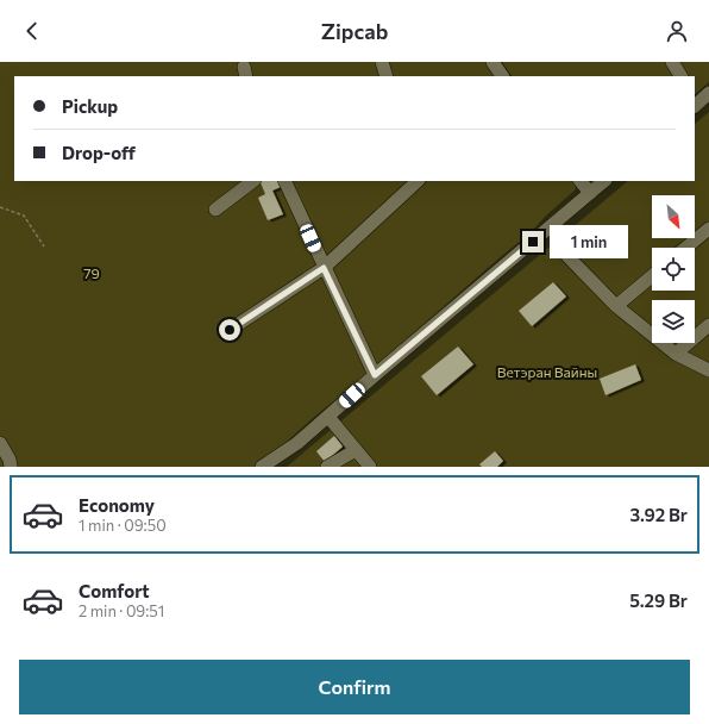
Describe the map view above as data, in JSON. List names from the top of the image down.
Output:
{
  "parks": ["79", "Ветэран Вайны"],
  "north": "bottom right",
  "page": {
    "header": "Zipcab",
    "banner": ["Pickup", "Drop-off"],
    "bubble": "1 min",
    "list": [
      {
        "name": "Economy",
        "note": "1 min · 09:50",
        "value": "3.92 Br"
      },
      {
        "name": "Comfort",
        "note": "2 min · 09:51",
        "value": "5.29 Br"
      }
    ],
    "buttons": "Confirm"
  }
}
